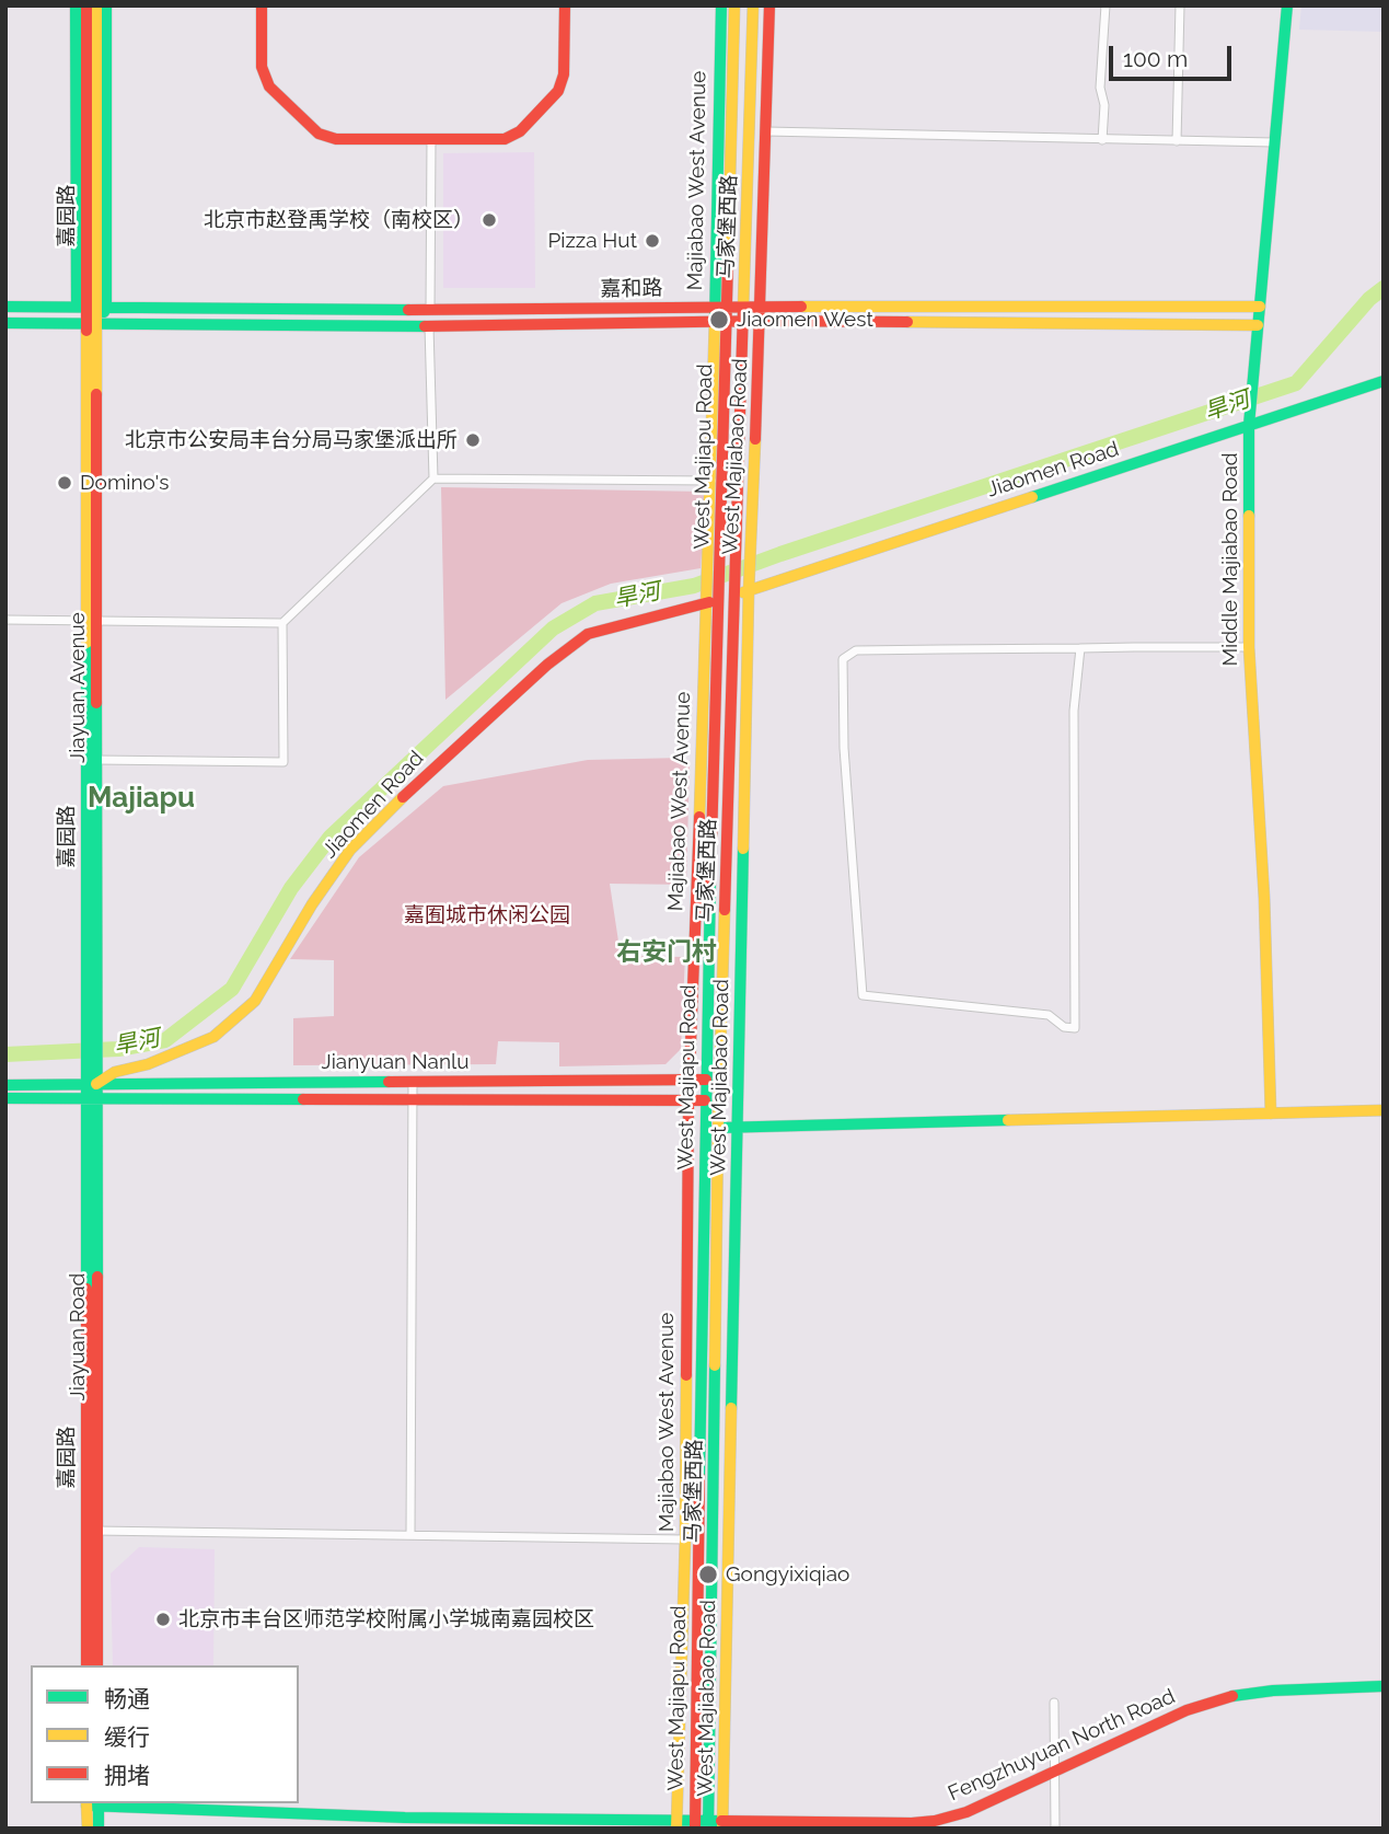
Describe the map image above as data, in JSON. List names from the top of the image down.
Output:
{
  "streets": {
    "street": [
      "Majiabao West Avenue",
      "嘉园路",
      "马家堡西路",
      "嘉和路",
      "West Majiapu Road",
      "West Majiabao Road",
      "Jiaomen Road",
      "Middle Majiabao Road",
      "Jiayuan Avenue",
      "Jianyuan Nanlu",
      "Jiayuan Road",
      "Fengzhuyuan North Road"
    ]
  },
  "crossings": [
    ["Majiabao West Avenue", "嘉和路"],
    ["Majiabao West Avenue", "West Majiapu Road"],
    ["Majiabao West Avenue", "Jiaomen Road"],
    ["Majiabao West Avenue", "Jianyuan Nanlu"],
    ["Majiabao West Avenue", "Fengzhuyuan North Road"],
    ["嘉园路", "嘉和路"],
    ["嘉园路", "Jiaomen Road"],
    ["嘉园路", "Jiayuan Avenue"],
    ["嘉园路", "Jianyuan Nanlu"],
    ["嘉园路", "Jiayuan Road"],
    ["马家堡西路", "嘉和路"],
    ["马家堡西路", "Jiaomen Road"],
    ["马家堡西路", "Fengzhuyuan North Road"],
    ["嘉和路", "West Majiapu Road"],
    ["嘉和路", "West Majiabao Road"],
    ["嘉和路", "Middle Majiabao Road"],
    ["嘉和路", "Jiayuan Avenue"],
    ["West Majiapu Road", "Jiaomen Road"],
    ["West Majiapu Road", "Jianyuan Nanlu"],
    ["West Majiapu Road", "Fengzhuyuan North Road"],
    ["West Majiabao Road", "Jiaomen Road"],
    ["West Majiabao Road", "Fengzhuyuan North Road"],
    ["Jiaomen Road", "Middle Majiabao Road"],
    ["Jiaomen Road", "Jiayuan Avenue"],
    ["Jiaomen Road", "Jianyuan Nanlu"],
    ["Jiayuan Avenue", "Jianyuan Nanlu"],
    ["Jianyuan Nanlu", "Jiayuan Road"]
  ],
  "districts": ["Majiapu", "右安门村"],
  "water": ["旱河"],
  "parks": ["嘉囿城市休闲公园"],
  "places": [
    "北京市赵登禹学校（南校区）",
    "Pizza Hut",
    "Jiaomen West",
    "北京市公安局丰台分局马家堡派出所",
    "Domino's",
    "Gongyixiqiao",
    "北京市丰台区师范学校附属小学城南嘉园校区"
  ],
  "legend": ["畅通", "缓行", "拥堵"],
  "scale_bar": "100 m"
}
